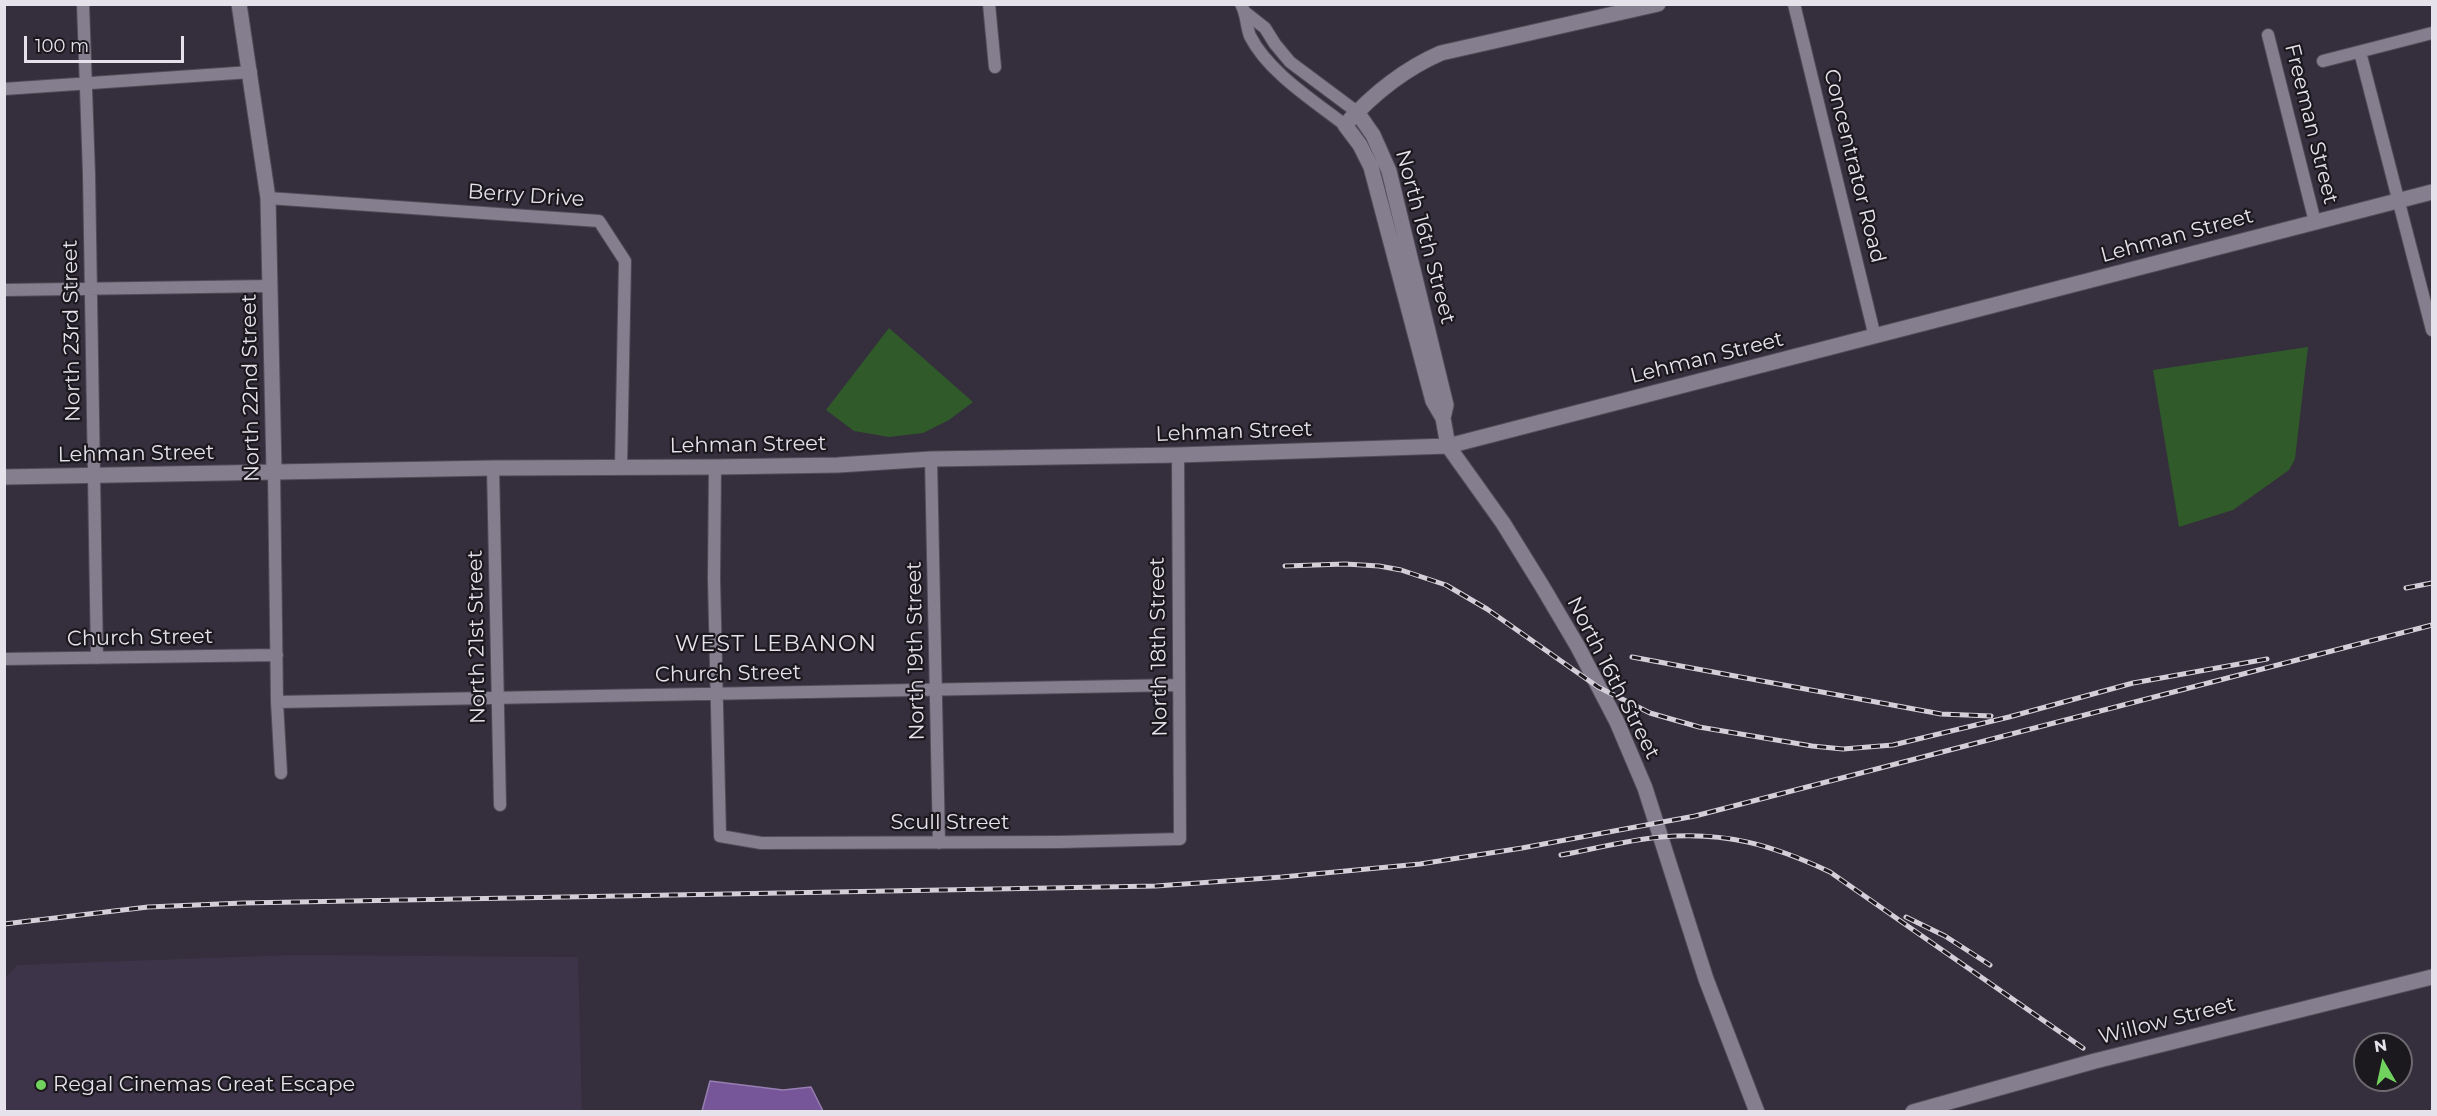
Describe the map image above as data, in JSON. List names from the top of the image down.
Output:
{
  "streets": {
    "main road": [
      "Lehman Street",
      "North 16th Street",
      "North 22nd Street",
      "Willow Street"
    ],
    "street": [
      "Freeman Street",
      "Concentrator Road",
      "Berry Drive",
      "North 23rd Street",
      "North 21st Street",
      "Church Street",
      "North 18th Street",
      "North 19th Street",
      "Scull Street"
    ]
  },
  "crossings": [
    ["Freeman Street", "Lehman Street"],
    ["Concentrator Road", "Lehman Street"],
    ["Berry Drive", "Lehman Street"],
    ["Berry Drive", "North 22nd Street"],
    ["Lehman Street", "North 16th Street"],
    ["Lehman Street", "North 23rd Street"],
    ["Lehman Street", "North 22nd Street"],
    ["Lehman Street", "North 21st Street"],
    ["Lehman Street", "North 18th Street"],
    ["Lehman Street", "North 19th Street"],
    ["North 23rd Street", "Church Street"],
    ["North 22nd Street", "Church Street"],
    ["North 21st Street", "Church Street"],
    ["Church Street", "North 18th Street"],
    ["Church Street", "North 19th Street"],
    ["Church Street", "Scull Street"],
    ["North 18th Street", "Scull Street"],
    ["North 19th Street", "Scull Street"]
  ],
  "districts": ["WEST LEBANON"],
  "places": ["Regal Cinemas Great Escape"],
  "scale_bar": "100 m",
  "north": "top"
}
